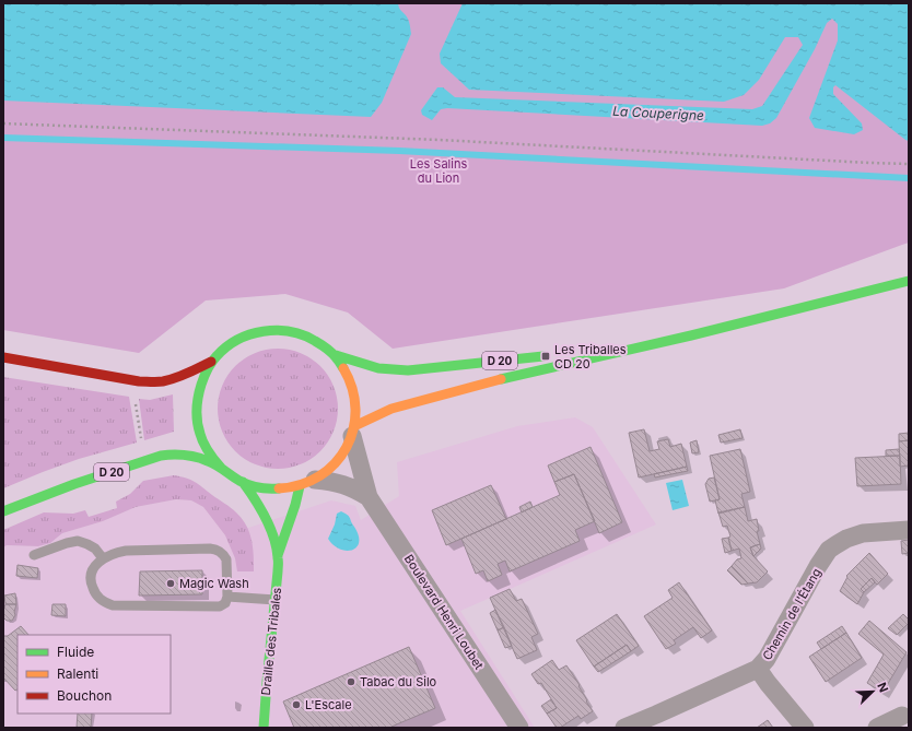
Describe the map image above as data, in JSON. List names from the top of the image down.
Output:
{
  "streets": {
    "main road": ["D 20", "Draille des Tribales"],
    "street": ["Boulevard Henri Loubet", "Chemin de l'Étang"]
  },
  "crossings": [
    ["D 20", "Boulevard Henri Loubet"],
    ["Boulevard Henri Loubet", "Draille des Tribales"]
  ],
  "water": ["La Couperigne"],
  "parks": ["Les Salins du Lion"],
  "places": {
    "transit": ["Les Triballes CD 20"],
    "other": ["Magic Wash", "Tabac du Silo", "L'Escale"]
  },
  "legend": ["Fluide", "Ralenti", "Bouchon"],
  "north": "top right"
}
